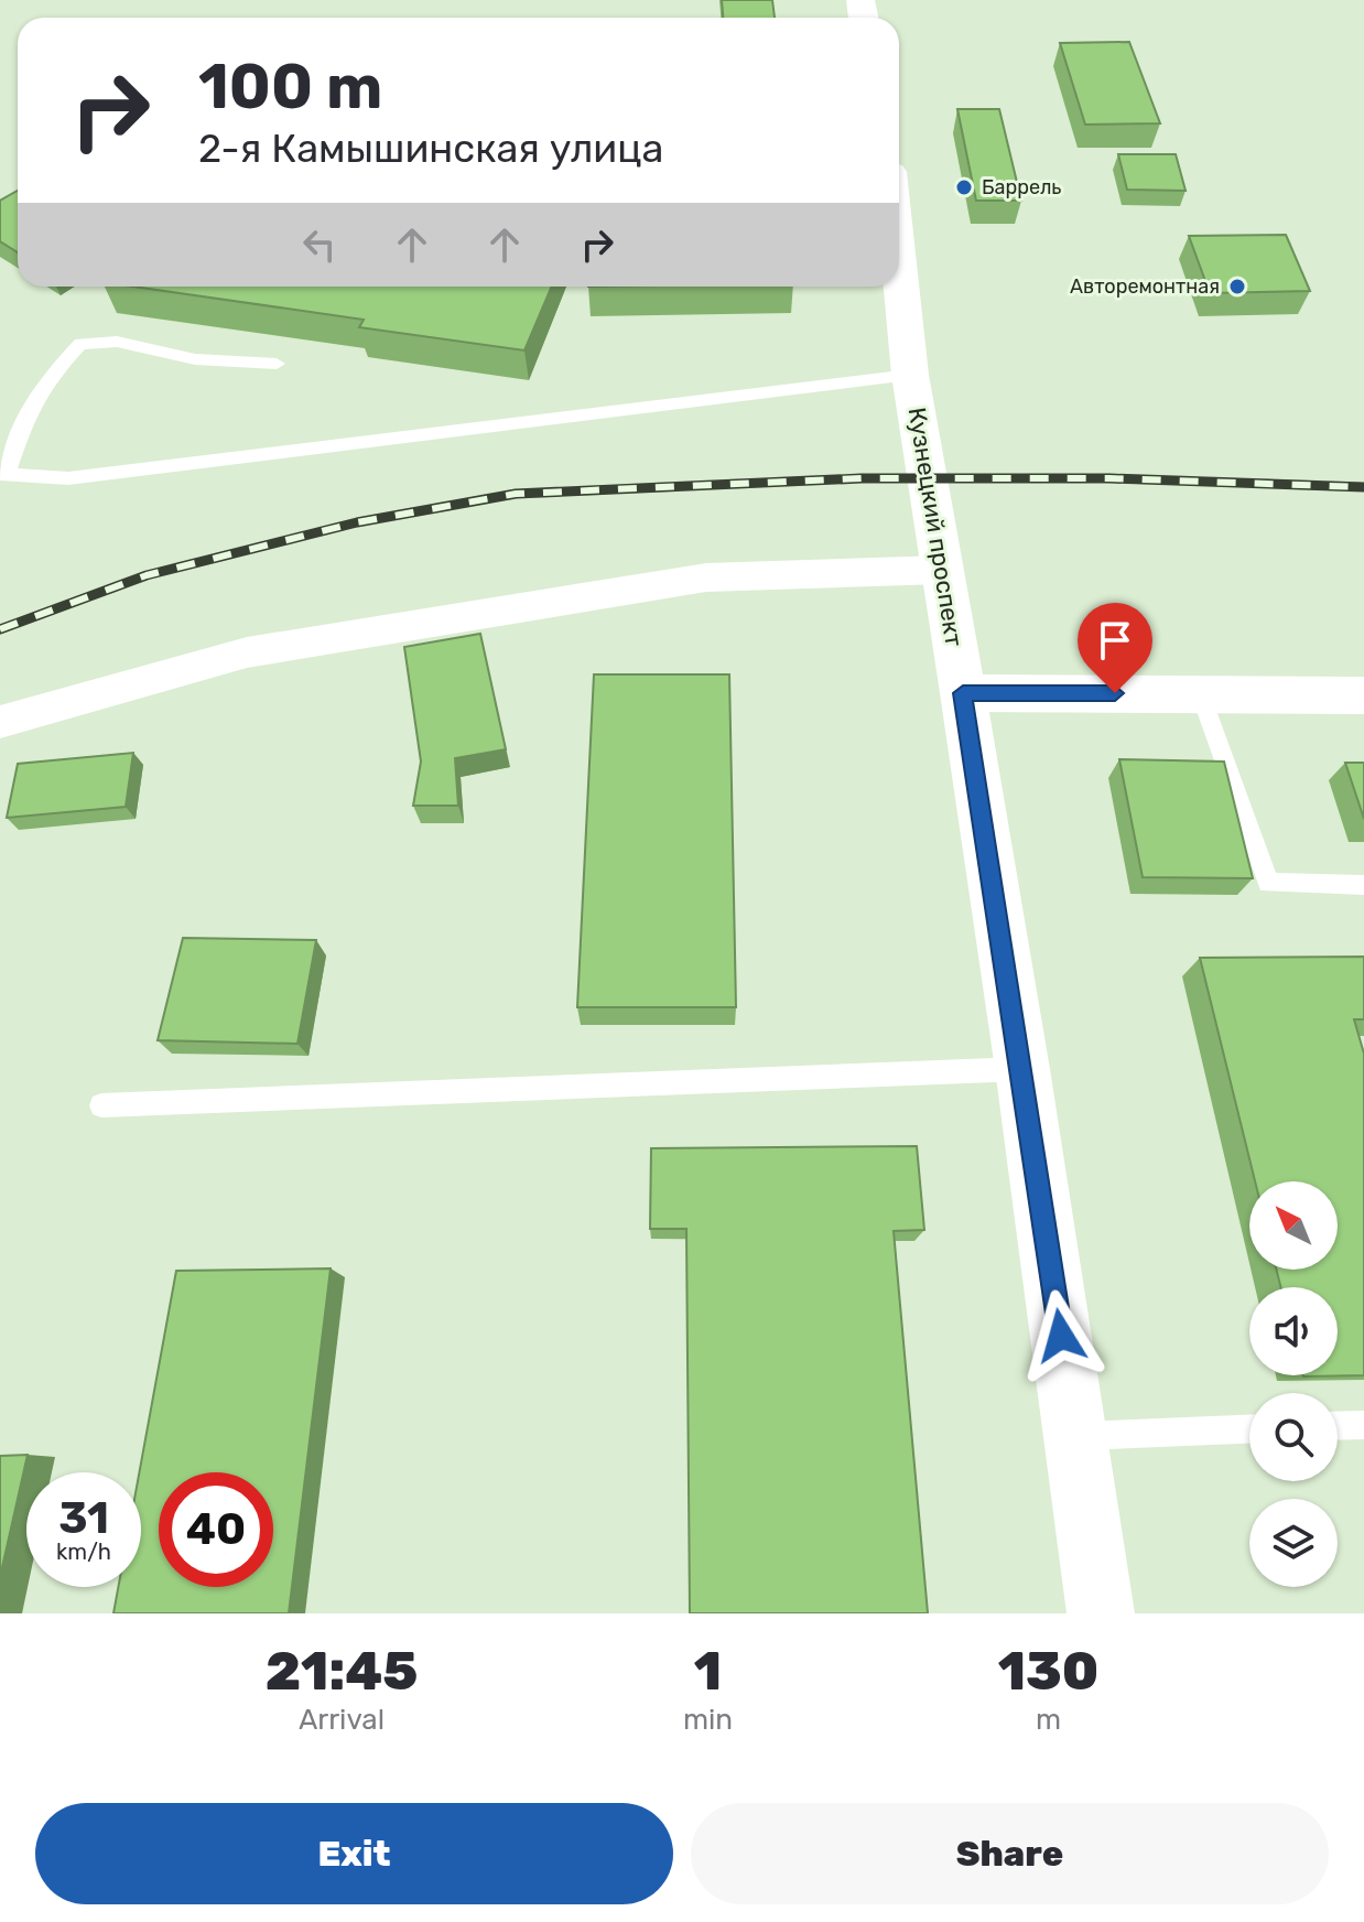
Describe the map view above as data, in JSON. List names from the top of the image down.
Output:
{
  "streets": {
    "main road": ["Кузнецкий проспект"]
  },
  "places": ["Баррель", "Авторемонтная"],
  "north": "top left",
  "page": {
    "turn": ["100 m", "2-я Камышинская улица"],
    "speed": "31 km/h",
    "limit": "40",
    "eta": [
      "21:45",
      "Arrival",
      "1",
      "min",
      "130",
      "m"
    ],
    "buttons": ["Exit", "Share"]
  }
}
